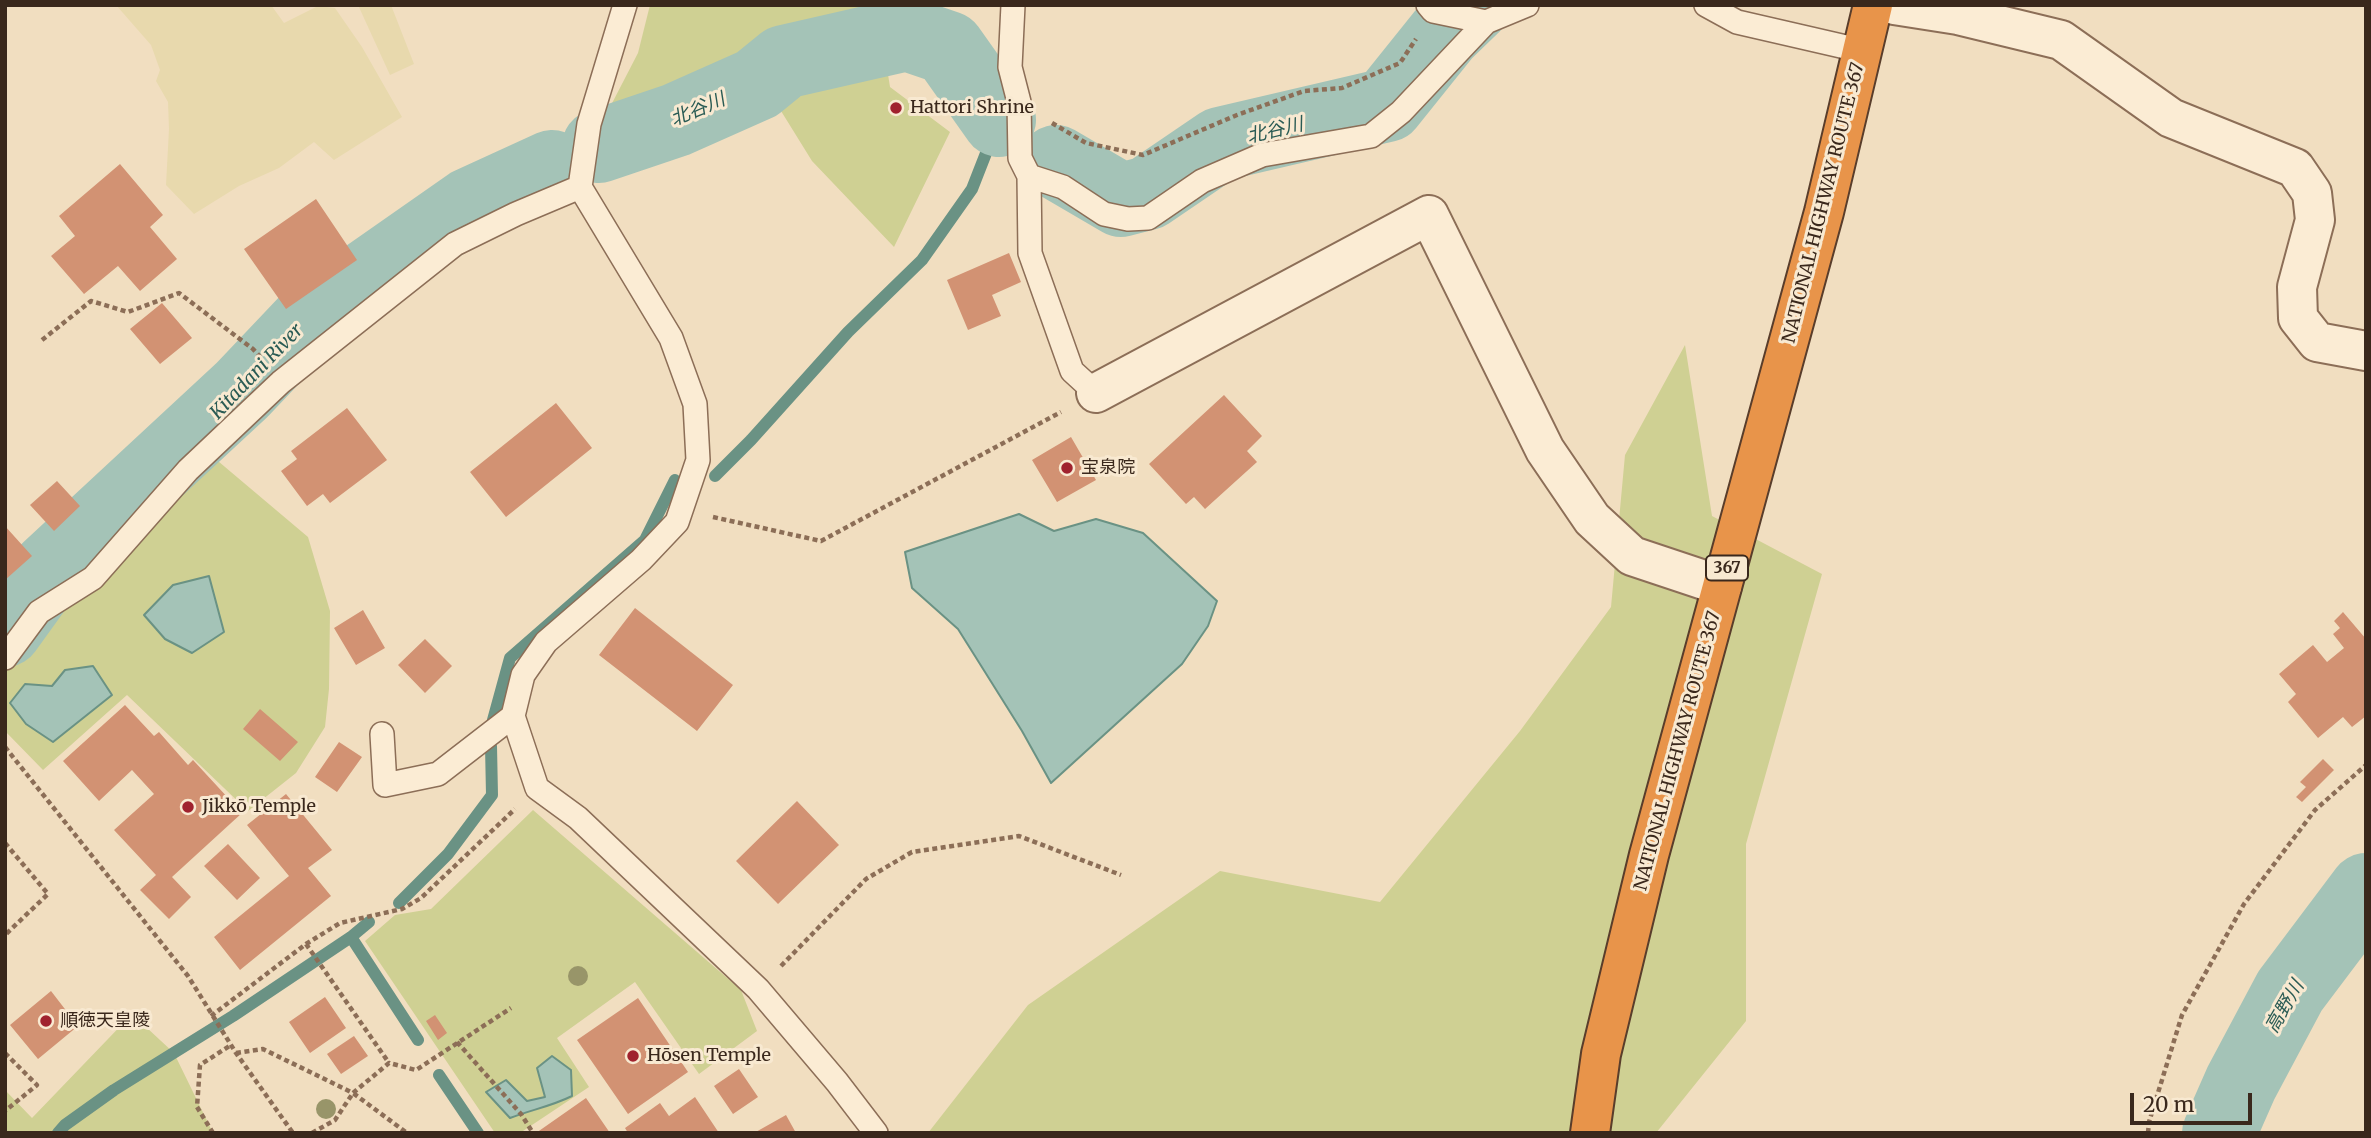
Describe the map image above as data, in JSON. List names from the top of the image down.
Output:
{
  "streets": {
    "highway": ["NATIONAL HIGHWAY ROUTE 367", "367"]
  },
  "water": ["北谷川", "Kitadani River", "高野川"],
  "places": [
    "Hattori Shrine",
    "宝泉院",
    "Jikkō Temple",
    "順徳天皇陵",
    "Hōsen Temple"
  ],
  "scale_bar": "20 m"
}
